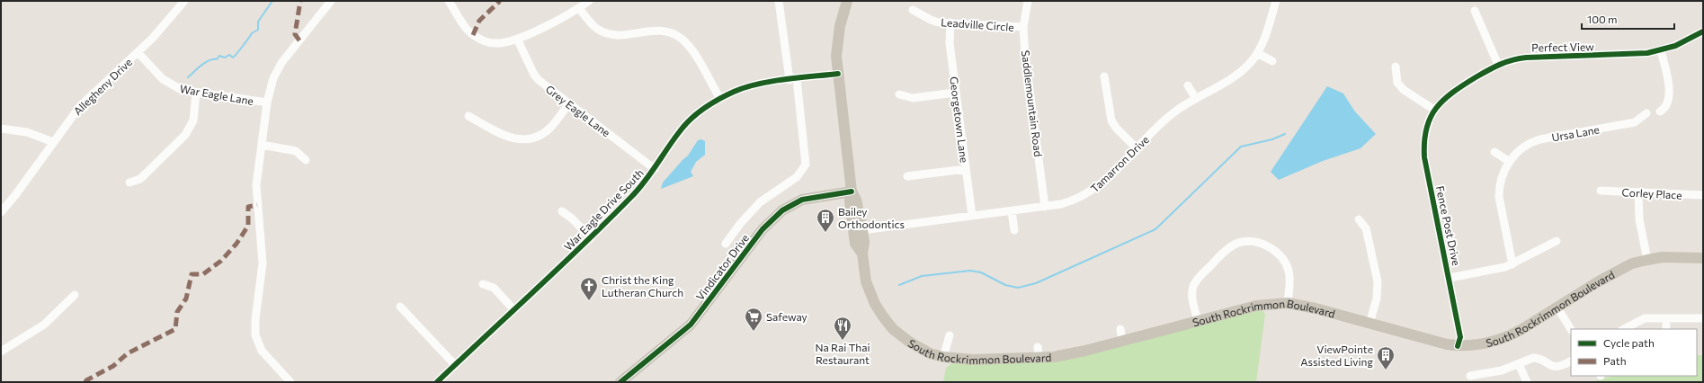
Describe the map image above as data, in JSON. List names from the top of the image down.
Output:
{
  "streets": {
    "main road": ["Vindicator Drive", "South Rockrimmon Boulevard"],
    "street": [
      "Leadville Circle",
      "Perfect View",
      "Allegheny Drive",
      "War Eagle Lane",
      "Saddlemountain Road",
      "Grey Eagle Lane",
      "Georgetown Lane",
      "Ursa Lane",
      "Tamarron Drive",
      "Corley Place",
      "War Eagle Drive South",
      "Fence Post Drive"
    ]
  },
  "crossings": [
    ["Leadville Circle", "Saddlemountain Road"],
    ["Leadville Circle", "Georgetown Lane"],
    ["Perfect View", "Fence Post Drive"],
    ["Allegheny Drive", "War Eagle Lane"],
    ["Saddlemountain Road", "Tamarron Drive"],
    ["Grey Eagle Lane", "War Eagle Drive South"],
    ["Georgetown Lane", "Tamarron Drive"],
    ["Tamarron Drive", "South Rockrimmon Boulevard"],
    ["War Eagle Drive South", "South Rockrimmon Boulevard"],
    ["Fence Post Drive", "South Rockrimmon Boulevard"],
    ["Vindicator Drive", "South Rockrimmon Boulevard"]
  ],
  "places": {
    "building": ["Bailey Orthodontics", "ViewPointe Assisted Living"],
    "church": ["Christ the King Lutheran Church"],
    "supermarket": ["Safeway"],
    "restaurant": ["Na Rai Thai Restaurant"]
  },
  "legend": ["Cycle path", "Path"],
  "scale_bar": "100 m"
}
